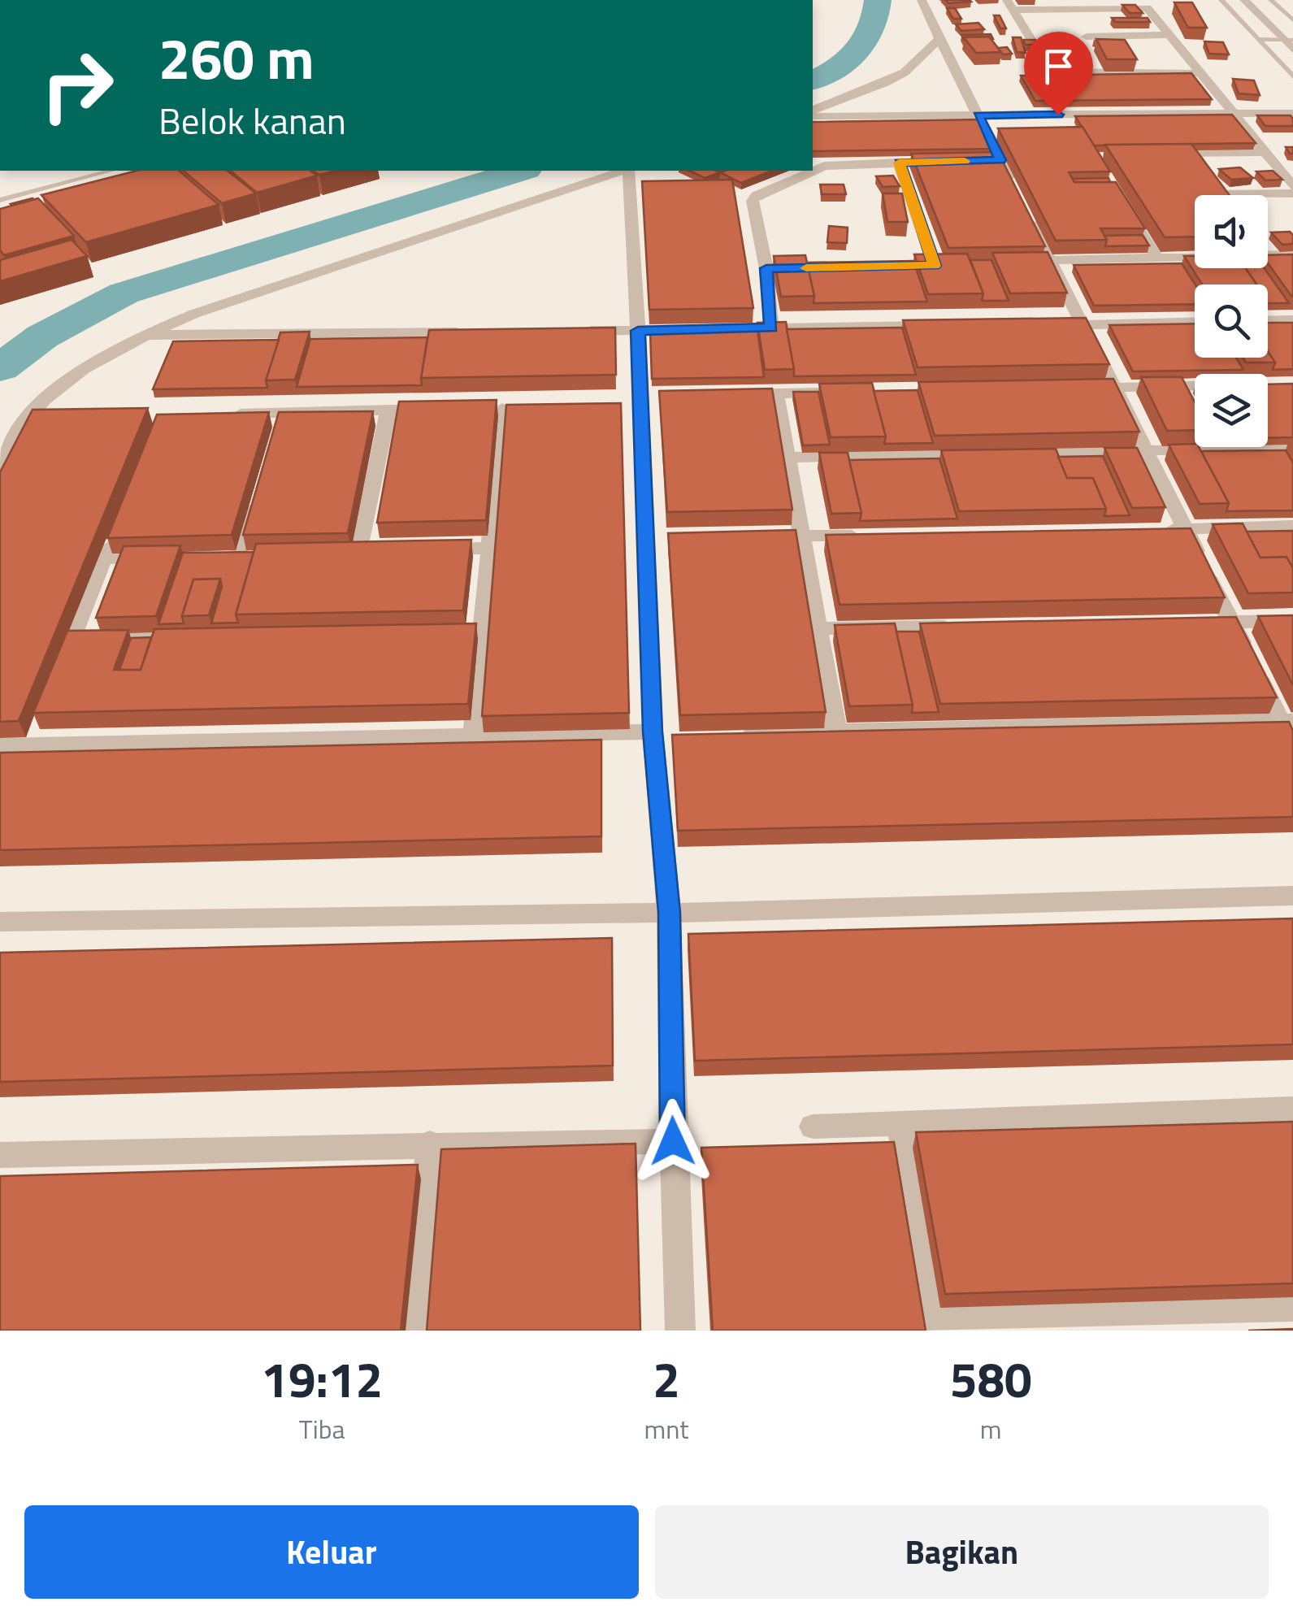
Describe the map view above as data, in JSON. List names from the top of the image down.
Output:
{
  "page": {
    "turn": ["260 m", "Belok kanan"],
    "eta": [
      "19:12",
      "Tiba",
      "2",
      "mnt",
      "580",
      "m"
    ],
    "buttons": ["Keluar", "Bagikan"]
  }
}
